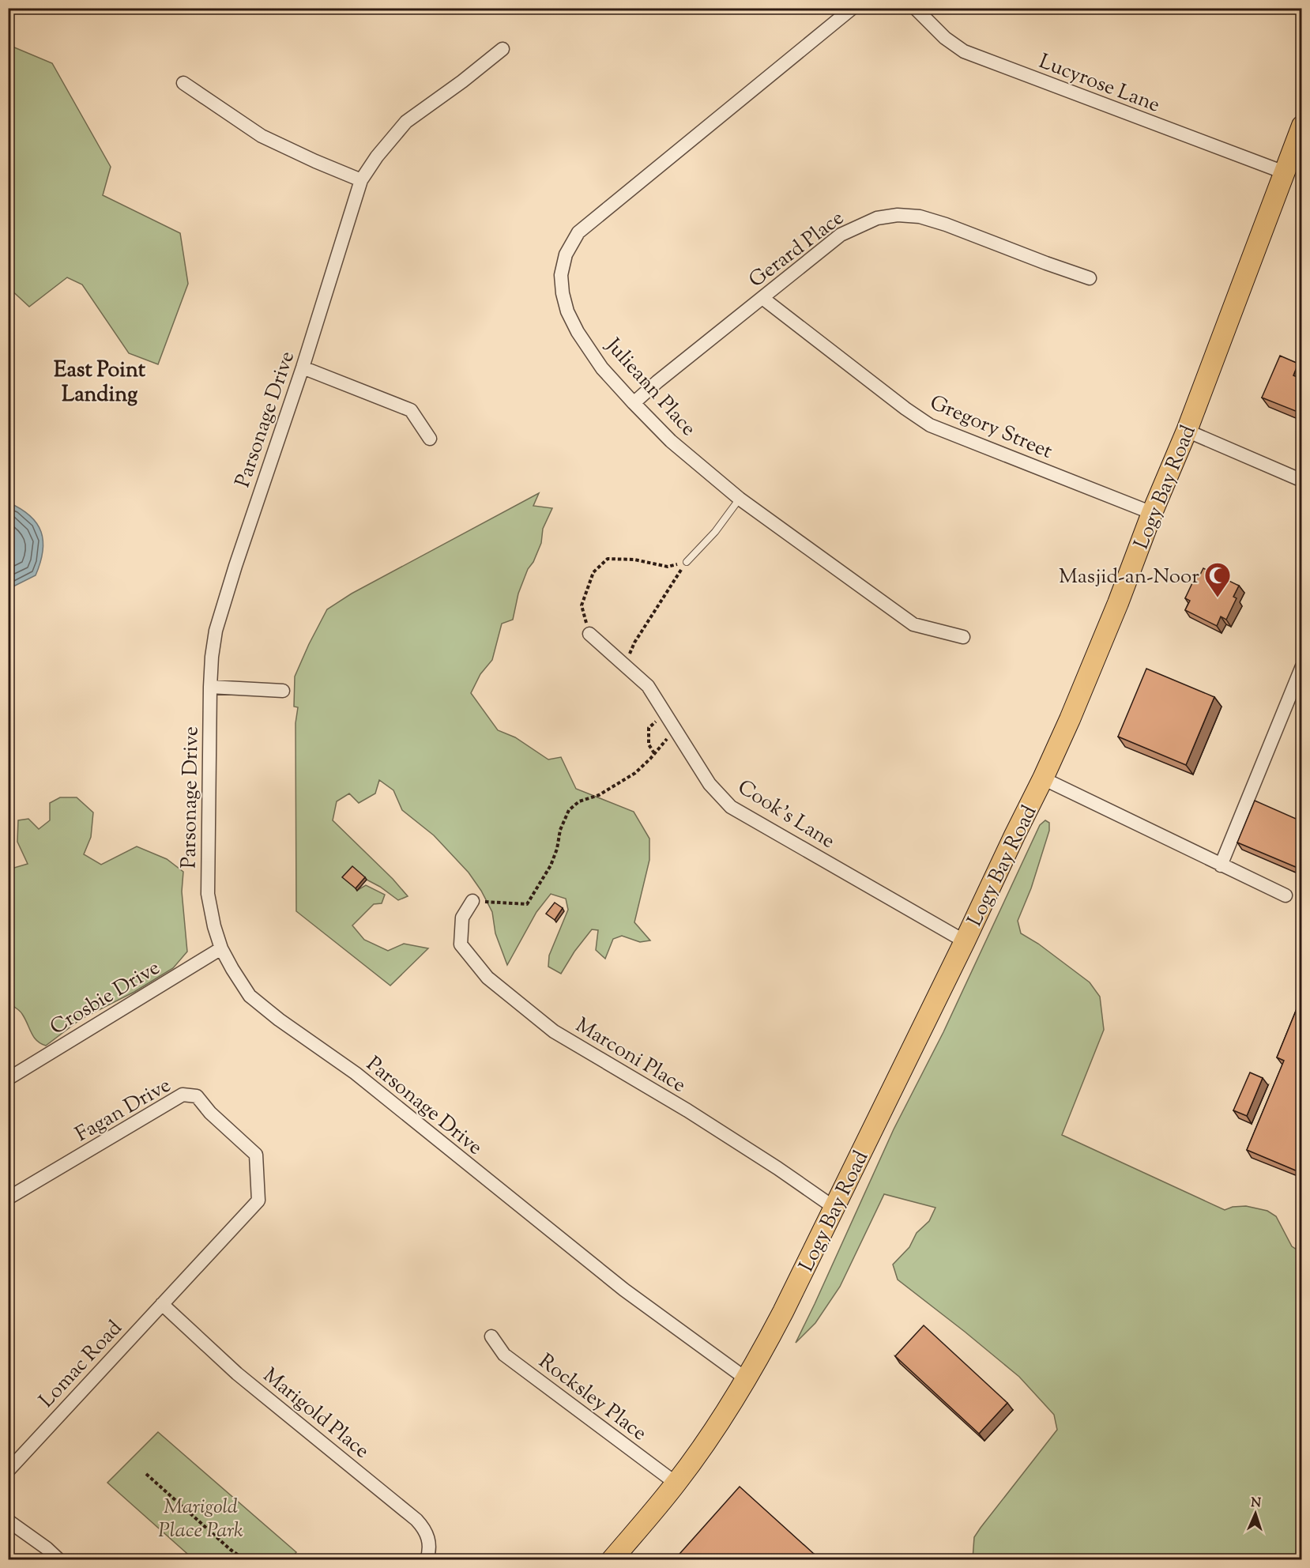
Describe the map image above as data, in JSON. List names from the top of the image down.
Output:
{
  "streets": {
    "main road": ["Logy Bay Road"],
    "street": [
      "Lucyrose Lane",
      "Gerard Place",
      "Julieann Place",
      "Parsonage Drive",
      "Gregory Street",
      "Cook's Lane",
      "Crosbie Drive",
      "Marconi Place",
      "Fagan Drive",
      "Lomac Road",
      "Rocksley Place",
      "Marigold Place"
    ]
  },
  "crossings": [
    ["Lucyrose Lane", "Logy Bay Road"],
    ["Gerard Place", "Julieann Place"],
    ["Gerard Place", "Gregory Street"],
    ["Parsonage Drive", "Logy Bay Road"],
    ["Parsonage Drive", "Crosbie Drive"],
    ["Gregory Street", "Logy Bay Road"],
    ["Logy Bay Road", "Cook's Lane"],
    ["Logy Bay Road", "Marconi Place"],
    ["Logy Bay Road", "Rocksley Place"],
    ["Fagan Drive", "Lomac Road"],
    ["Fagan Drive", "Marigold Place"],
    ["Lomac Road", "Marigold Place"]
  ],
  "districts": ["East Point Landing"],
  "parks": ["Marigold Place Park"],
  "places": {
    "mosque": ["Masjid-an-Noor"]
  },
  "north": "top"
}
